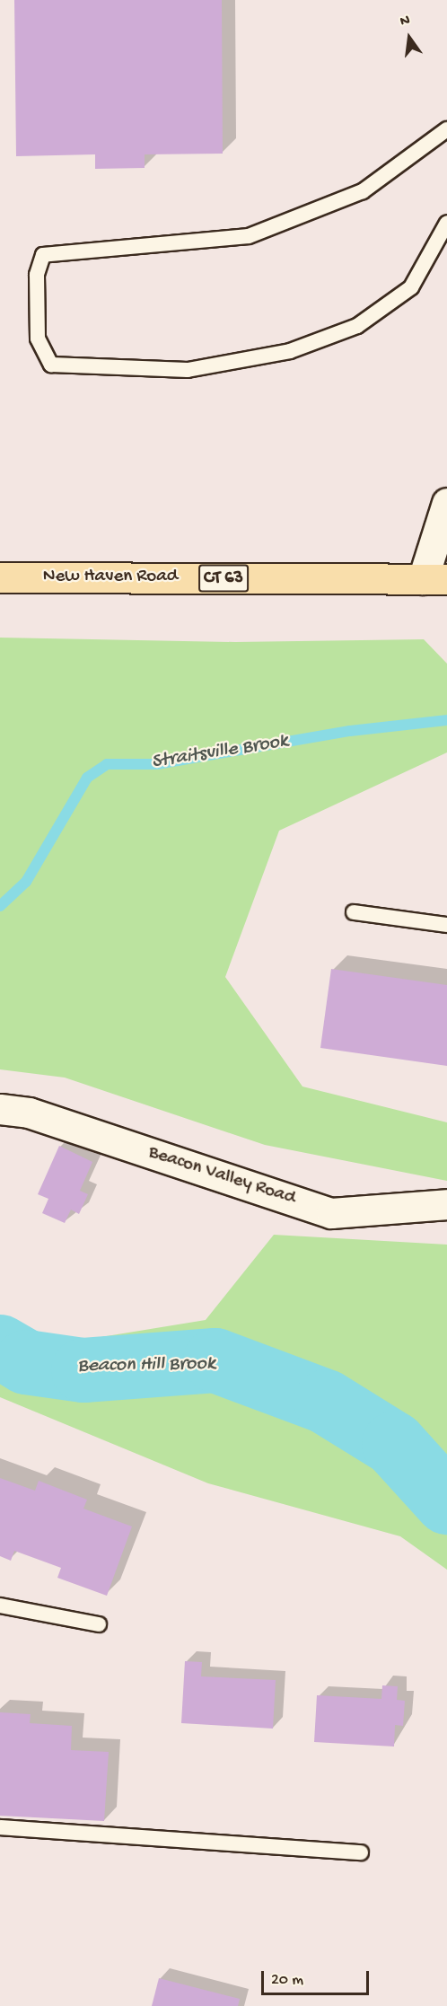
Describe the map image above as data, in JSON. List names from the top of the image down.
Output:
{
  "streets": {
    "main road": ["New Haven Road", "CT 63"],
    "street": ["Beacon Valley Road"]
  },
  "water": ["Straitsville Brook", "Beacon Hill Brook"],
  "scale_bar": "20 m",
  "north": "top"
}
